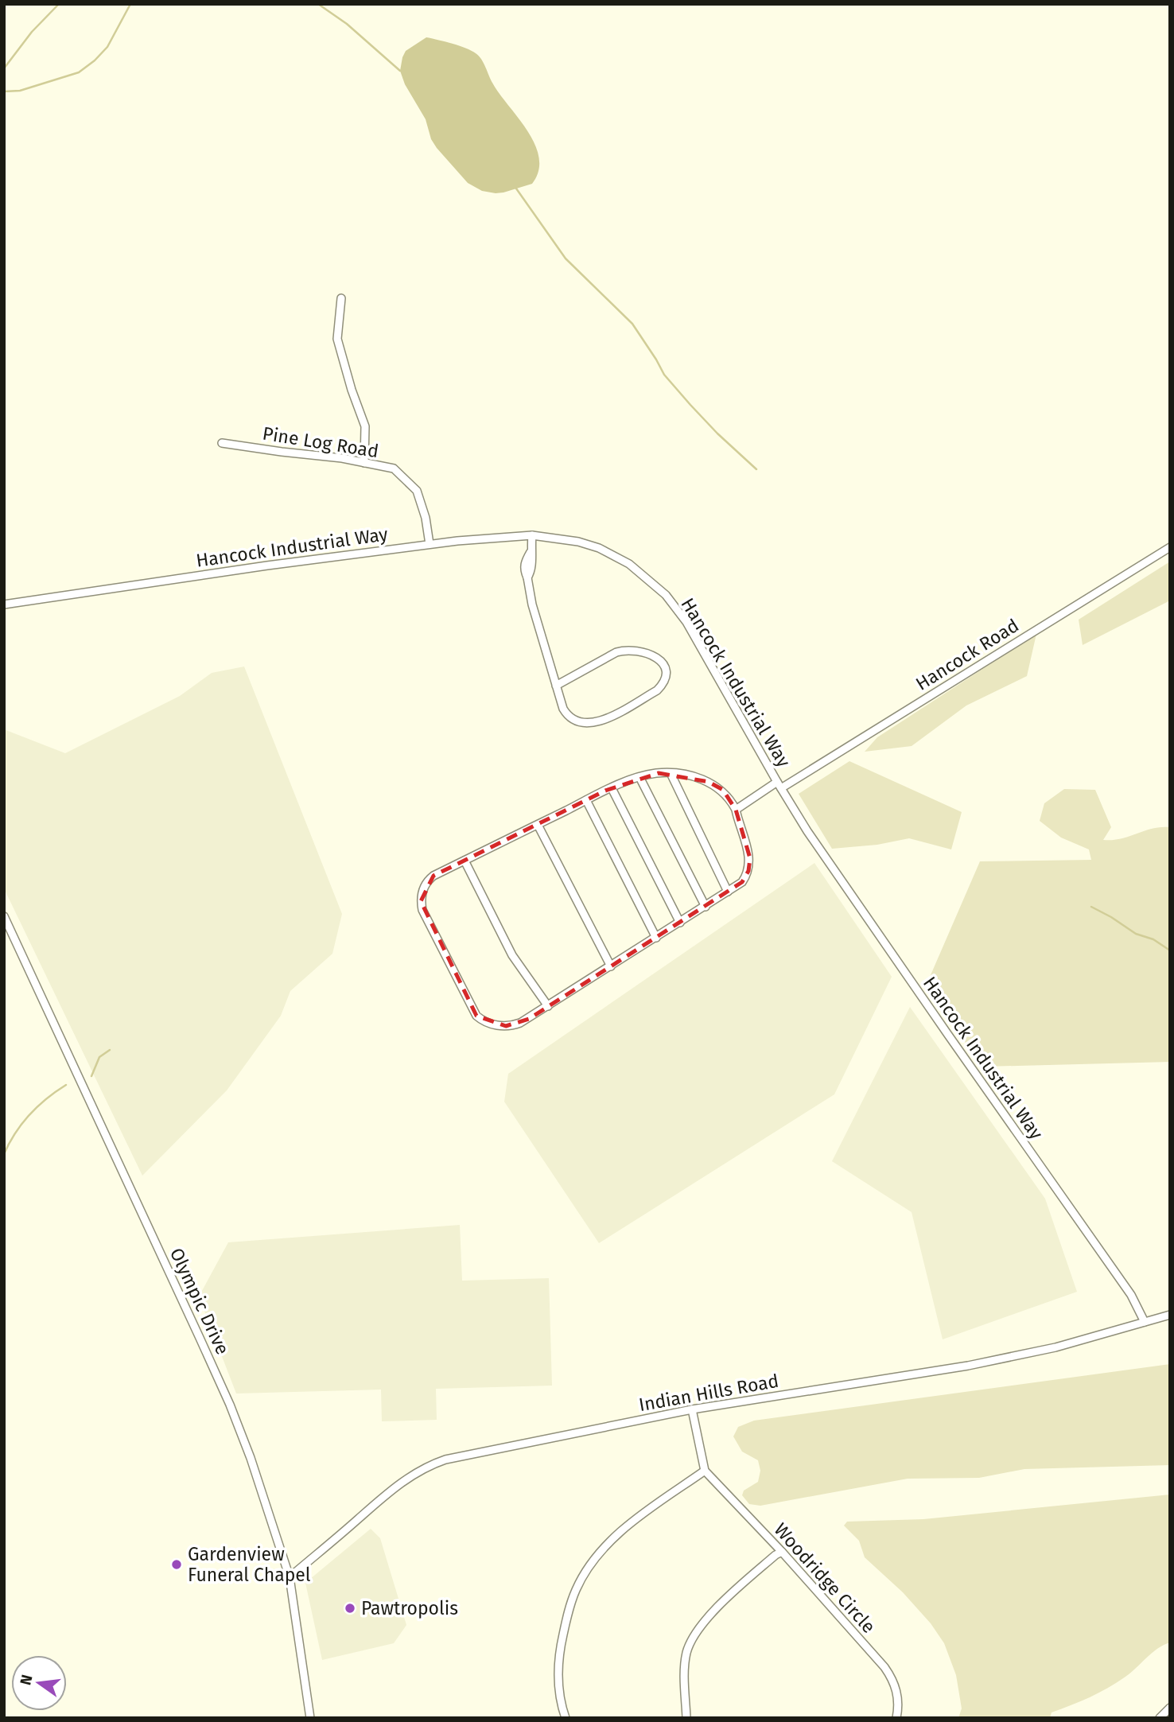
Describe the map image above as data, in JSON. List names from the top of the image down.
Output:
{
  "streets": {
    "street": [
      "Pine Log Road",
      "Hancock Industrial Way",
      "Hancock Road",
      "Olympic Drive",
      "Indian Hills Road",
      "Woodridge Circle"
    ]
  },
  "crossings": [
    ["Pine Log Road", "Hancock Industrial Way"],
    ["Hancock Industrial Way", "Hancock Road"],
    ["Hancock Industrial Way", "Indian Hills Road"],
    ["Olympic Drive", "Indian Hills Road"]
  ],
  "places": ["Gardenview Funeral Chapel", "Pawtropolis"],
  "north": "left"
}
